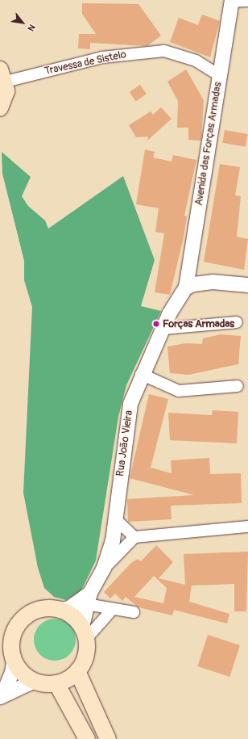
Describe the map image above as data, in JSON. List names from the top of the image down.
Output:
{
  "streets": {
    "street": ["Travessa de Sistelo", "Avenida das Forças Armadas", "Rua João Vieira"]
  },
  "crossings": [
    ["Travessa de Sistelo", "Avenida das Forças Armadas"],
    ["Avenida das Forças Armadas", "Rua João Vieira"]
  ],
  "places": ["Forças Armadas"],
  "north": "bottom right"
}
